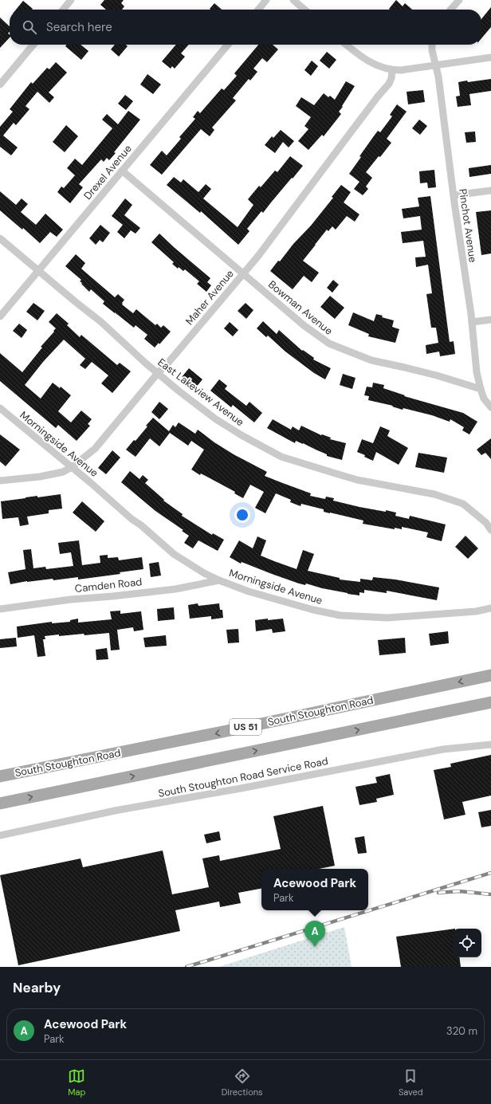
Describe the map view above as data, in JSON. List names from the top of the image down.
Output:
{
  "streets": {
    "main road": ["South Stoughton Road", "US 51"],
    "street": [
      "Drexel Avenue",
      "Pinchot Avenue",
      "Maher Avenue",
      "Bowman Avenue",
      "East Lakeview Avenue",
      "Morningside Avenue",
      "Camden Road",
      "South Stoughton Road Service Road"
    ]
  },
  "crossings": [
    ["Drexel Avenue", "Bowman Avenue"],
    ["Drexel Avenue", "East Lakeview Avenue"],
    ["Pinchot Avenue", "Bowman Avenue"],
    ["Maher Avenue", "Bowman Avenue"],
    ["Maher Avenue", "East Lakeview Avenue"],
    ["Maher Avenue", "Morningside Avenue"],
    ["Morningside Avenue", "Camden Road"]
  ],
  "page": {
    "search": "Search here",
    "popup": ["Acewood Park", "Park"],
    "pins": "A",
    "heading": "Nearby",
    "list": [
      {
        "mark": "A",
        "name": "Acewood Park",
        "note": "Park",
        "value": "320 m"
      }
    ],
    "nav": ["Map", "Directions", "Saved"]
  }
}
